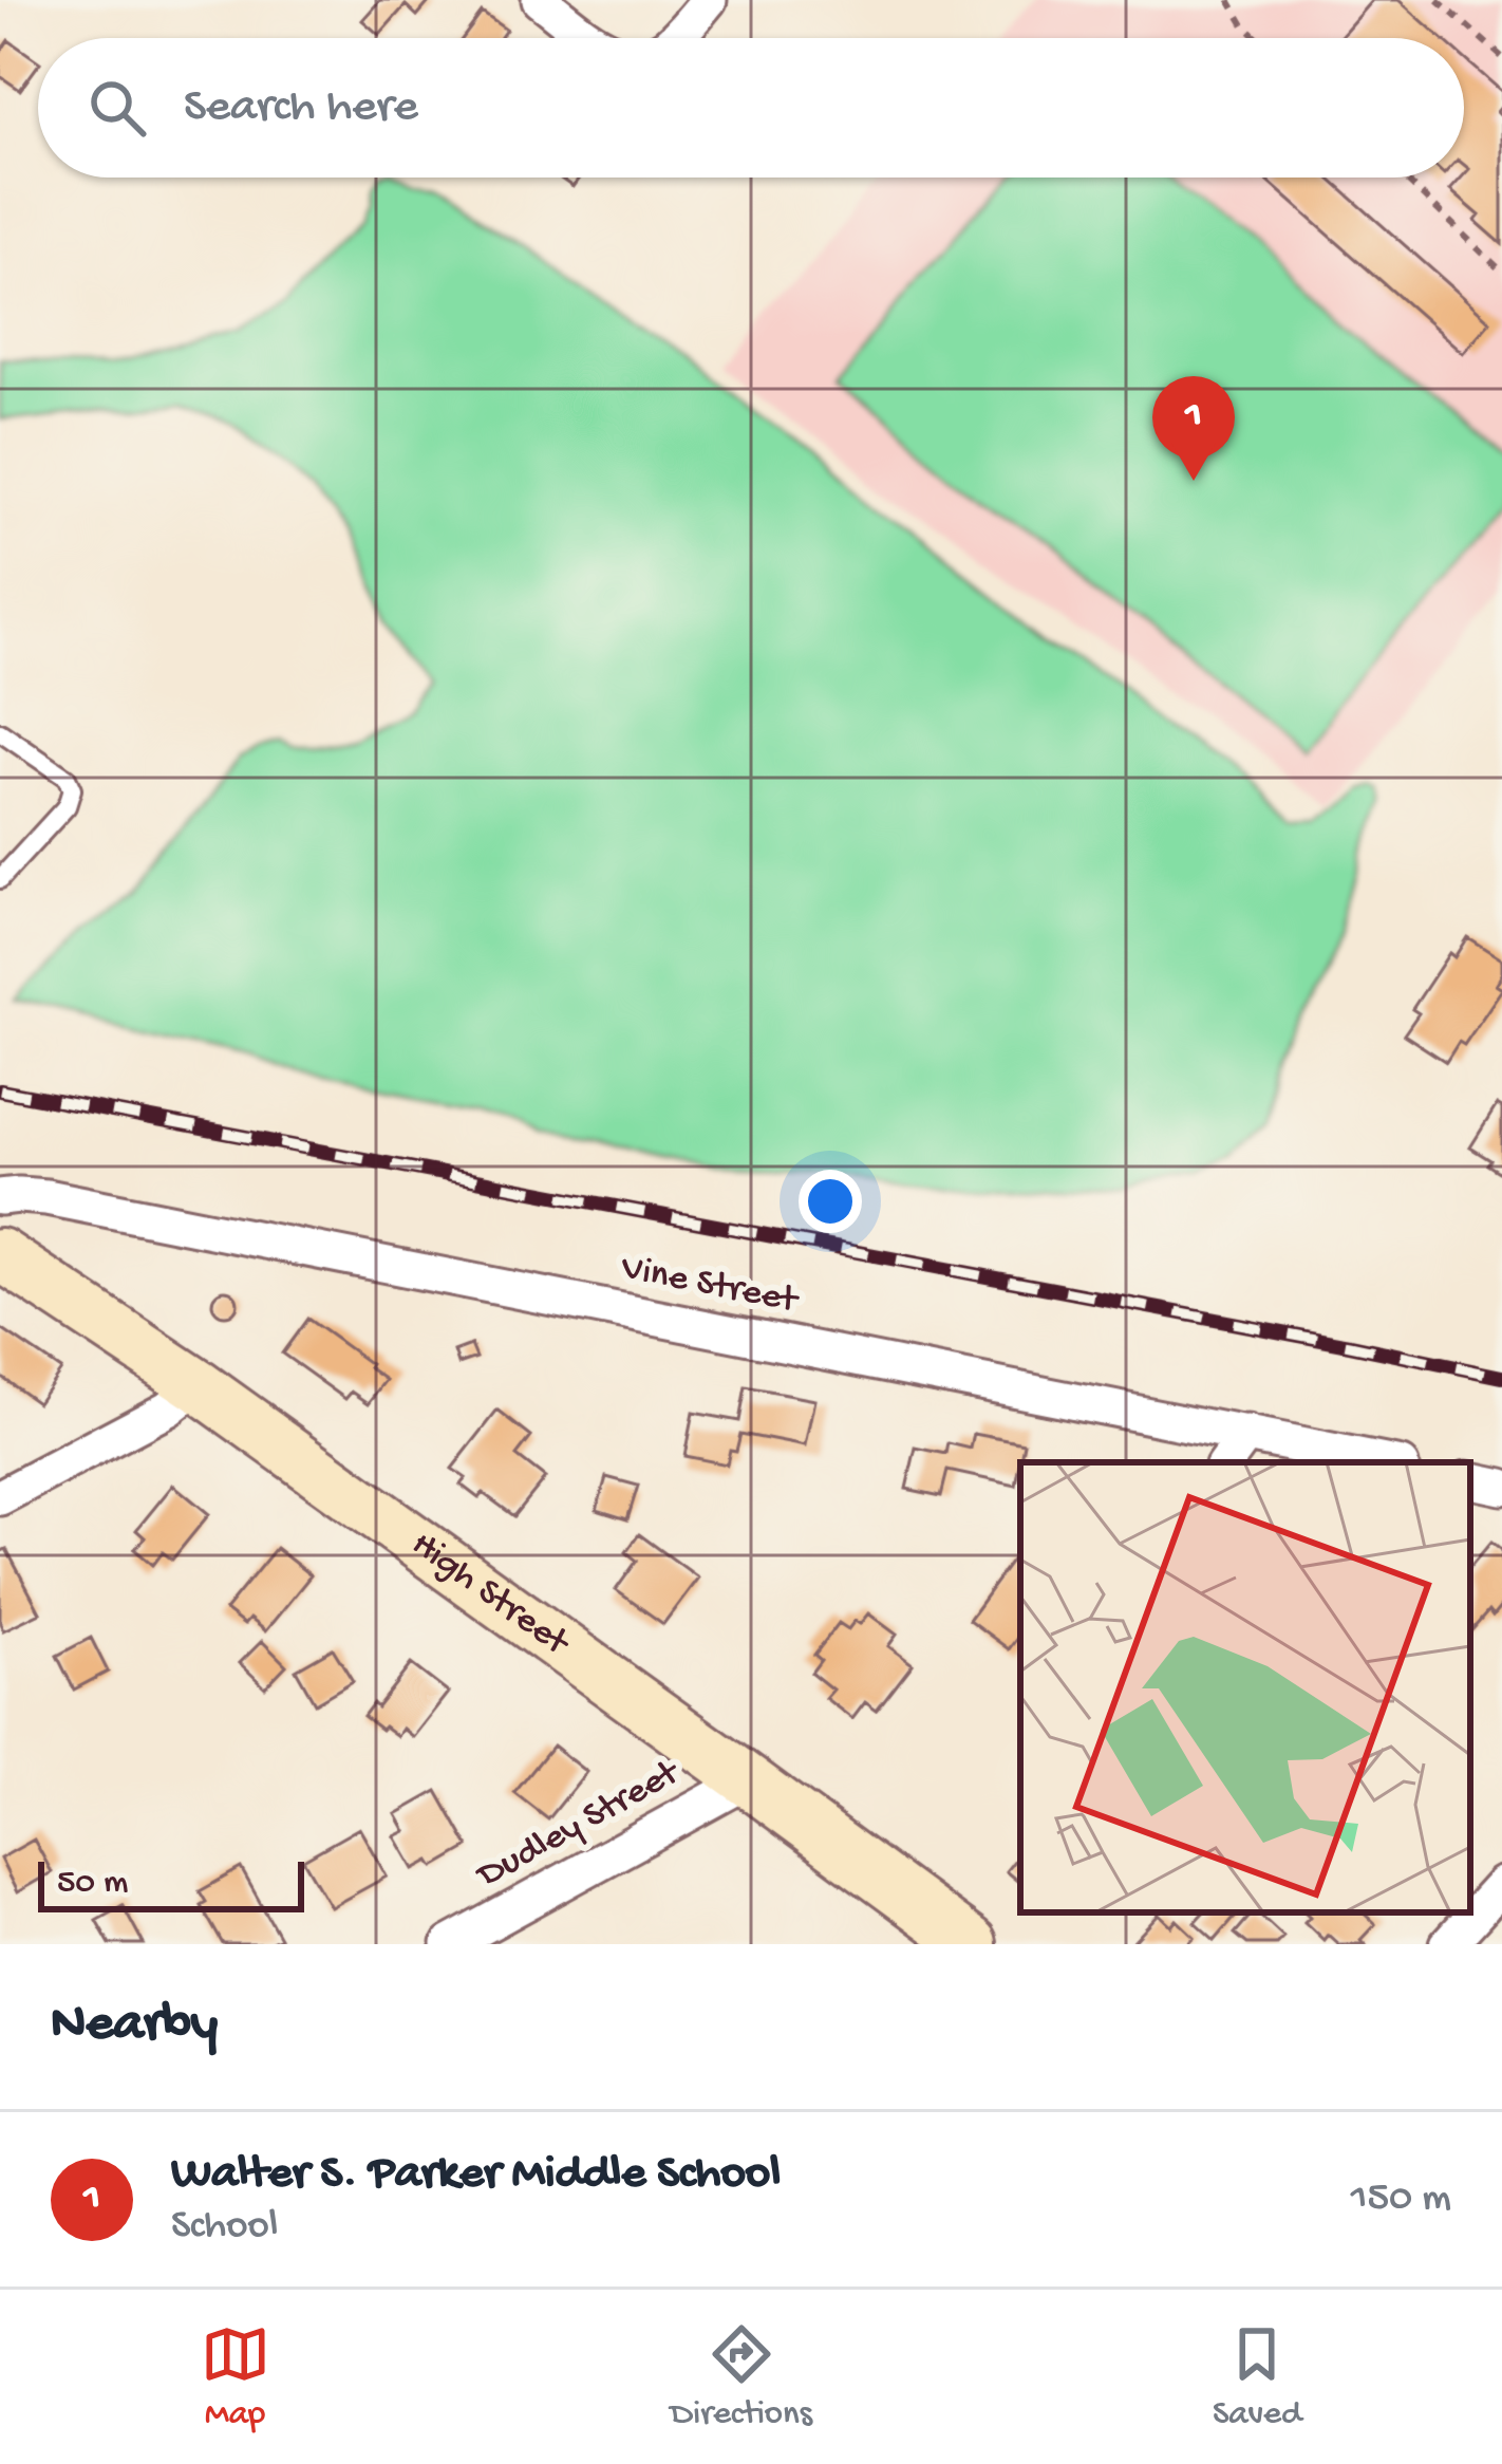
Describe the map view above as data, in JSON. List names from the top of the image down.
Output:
{
  "streets": {
    "street": ["Vine Street", "High Street", "Dudley Street"]
  },
  "crossings": [
    ["High Street", "Dudley Street"]
  ],
  "scale_bar": "50 m",
  "page": {
    "search": "Search here",
    "pins": "1",
    "scale": "50 m",
    "heading": "Nearby",
    "list": [
      {
        "mark": "1",
        "name": "Walter S. Parker Middle School",
        "note": "School",
        "value": "150 m"
      }
    ],
    "nav": ["Map", "Directions", "Saved"]
  }
}
